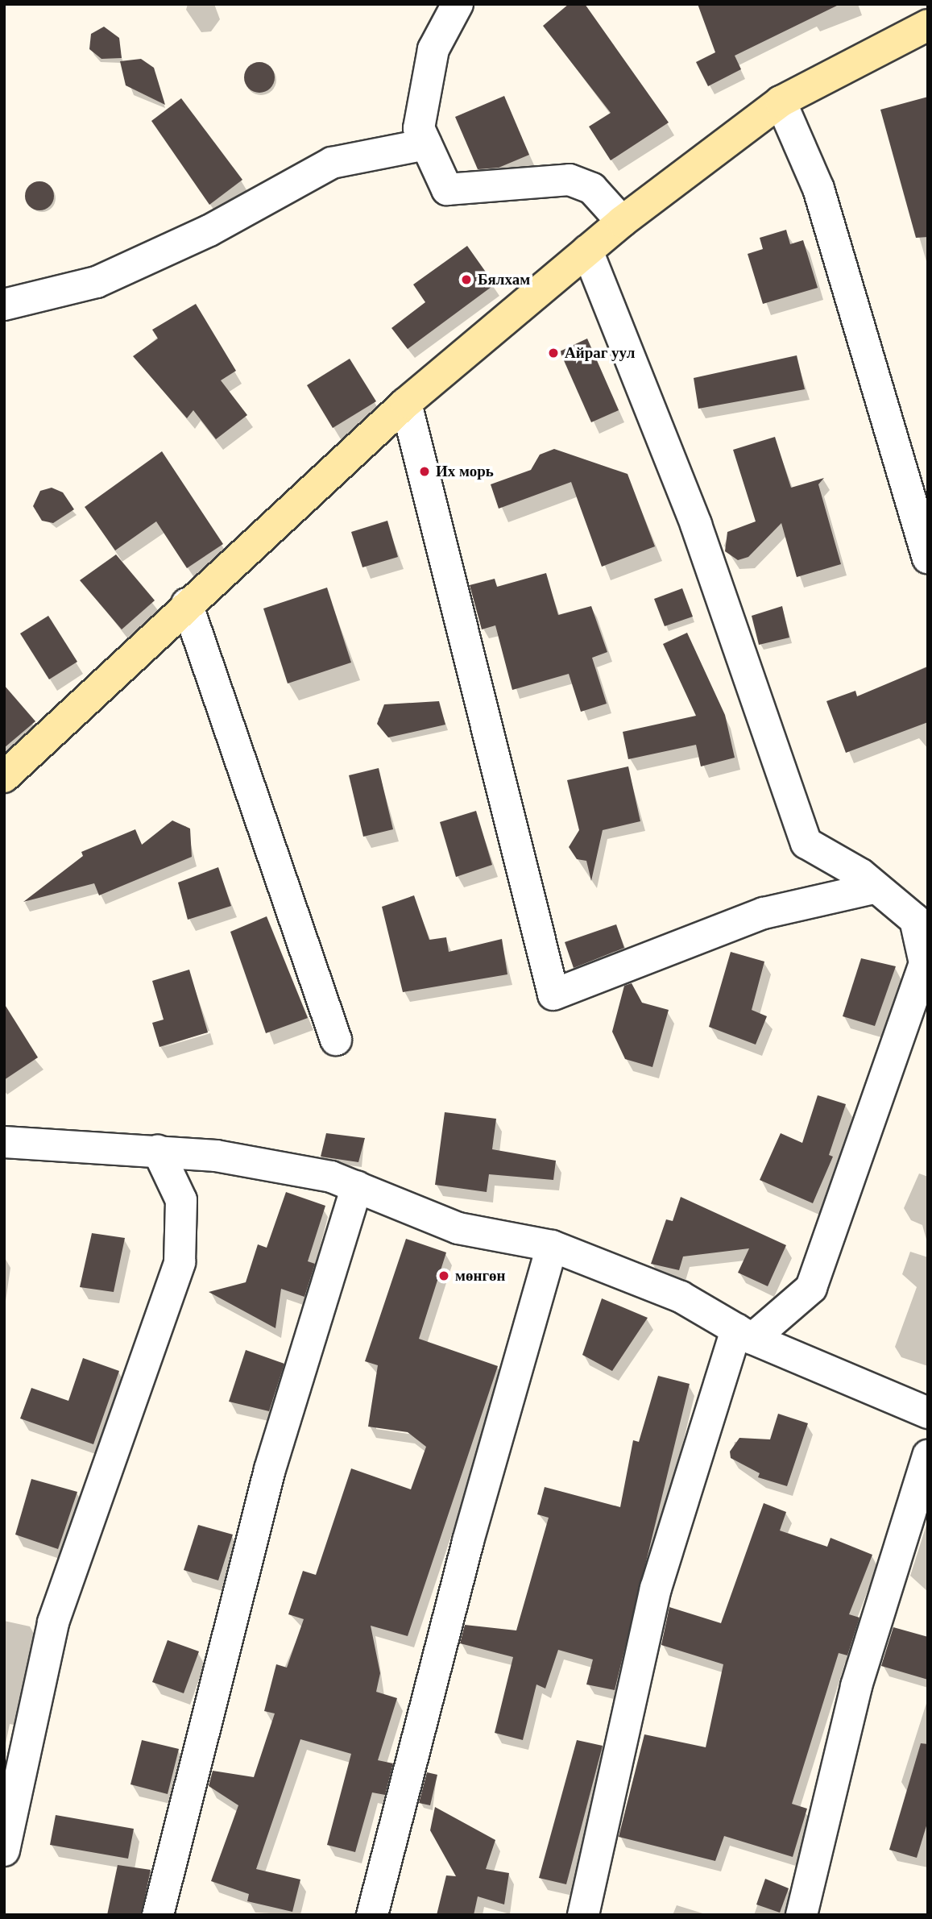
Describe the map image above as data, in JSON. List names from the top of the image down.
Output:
{
  "places": [
    "Бялхам",
    "Айраг уул",
    "Их морь",
    "мөнгөн"
  ]
}
